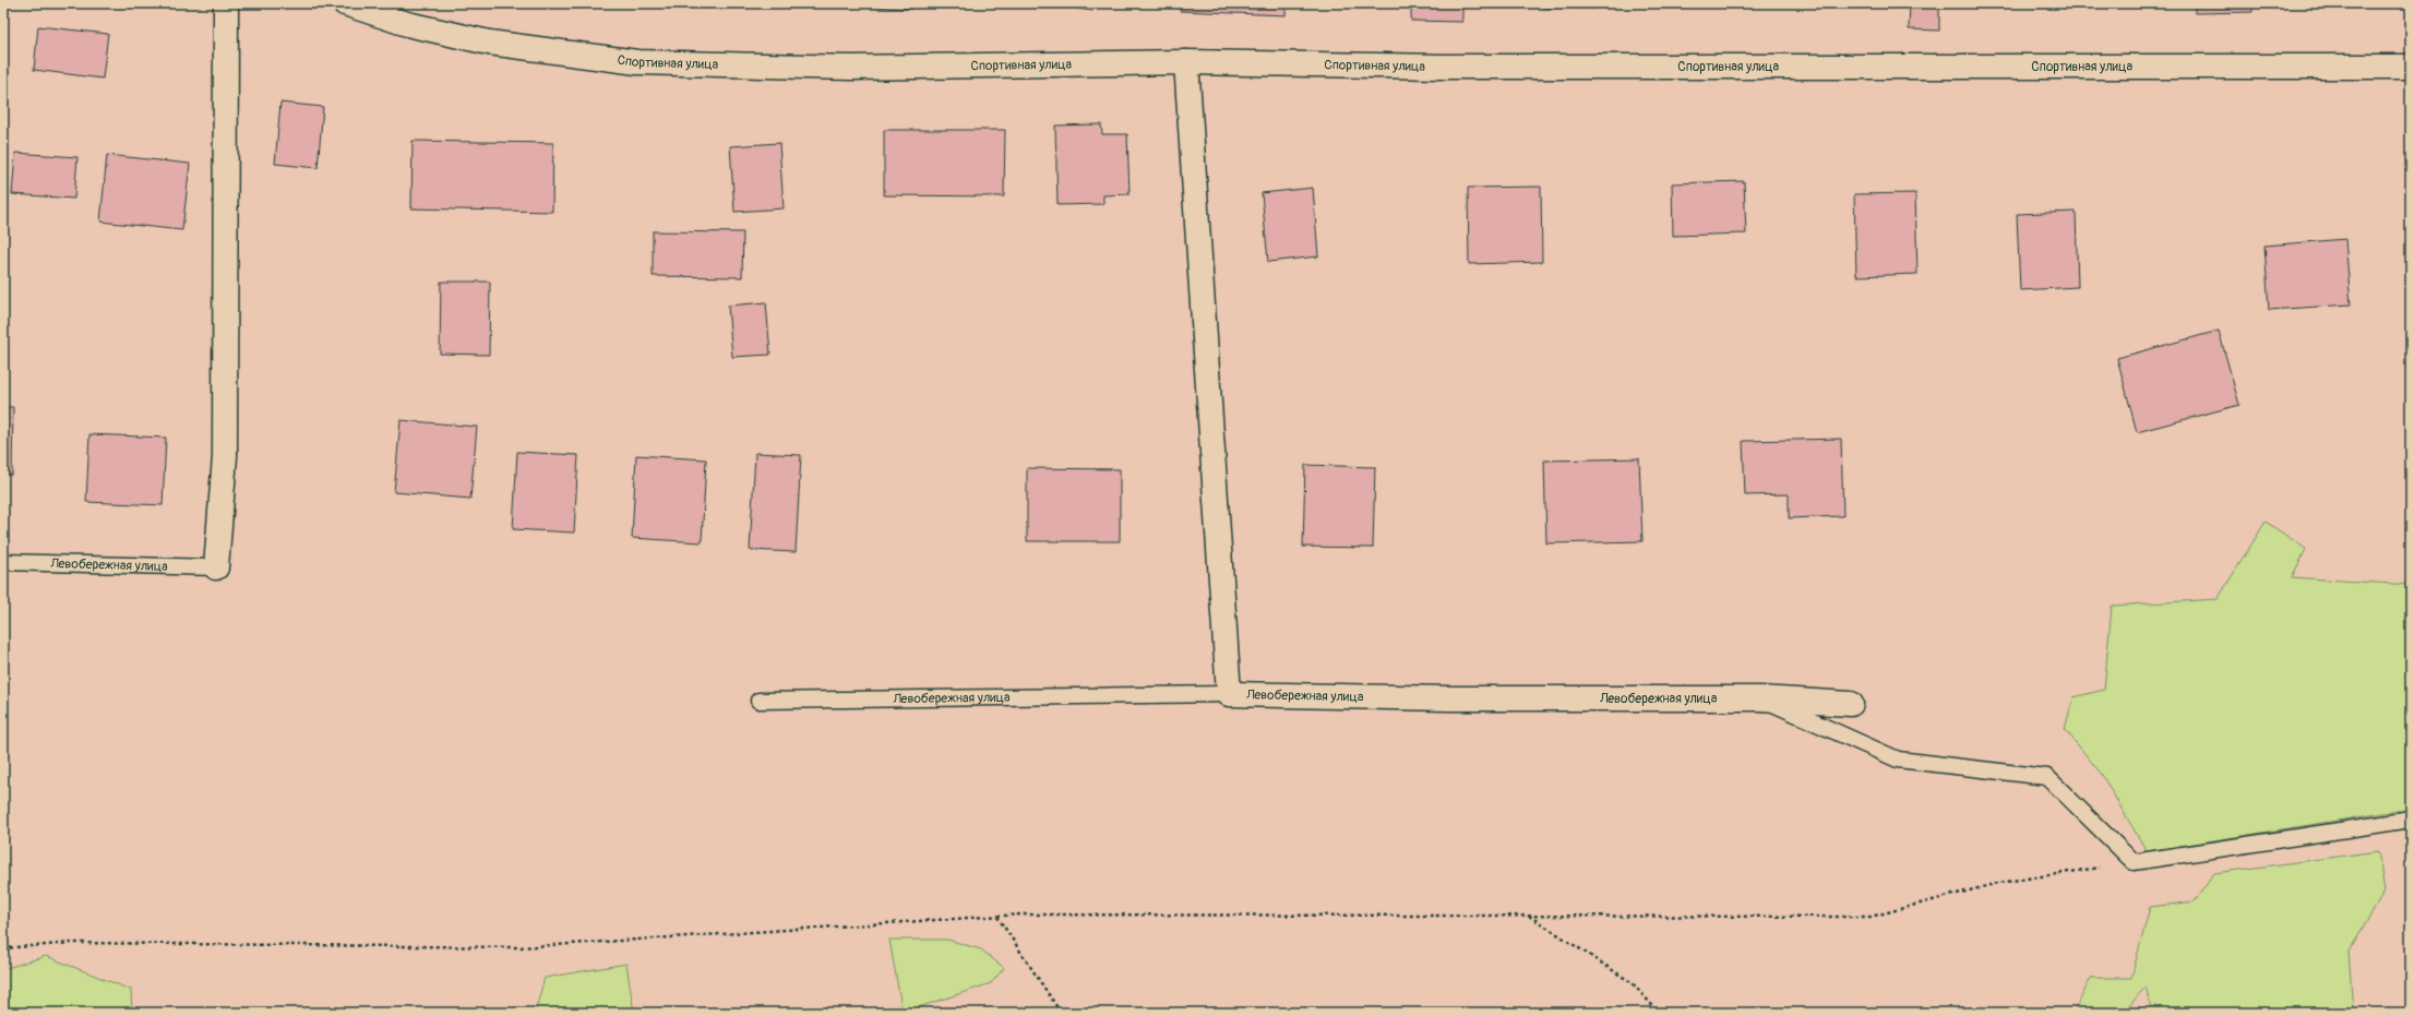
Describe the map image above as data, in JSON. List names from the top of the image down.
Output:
{
  "streets": {
    "street": ["Спортивная улица", "Левобережная улица"]
  }
}
